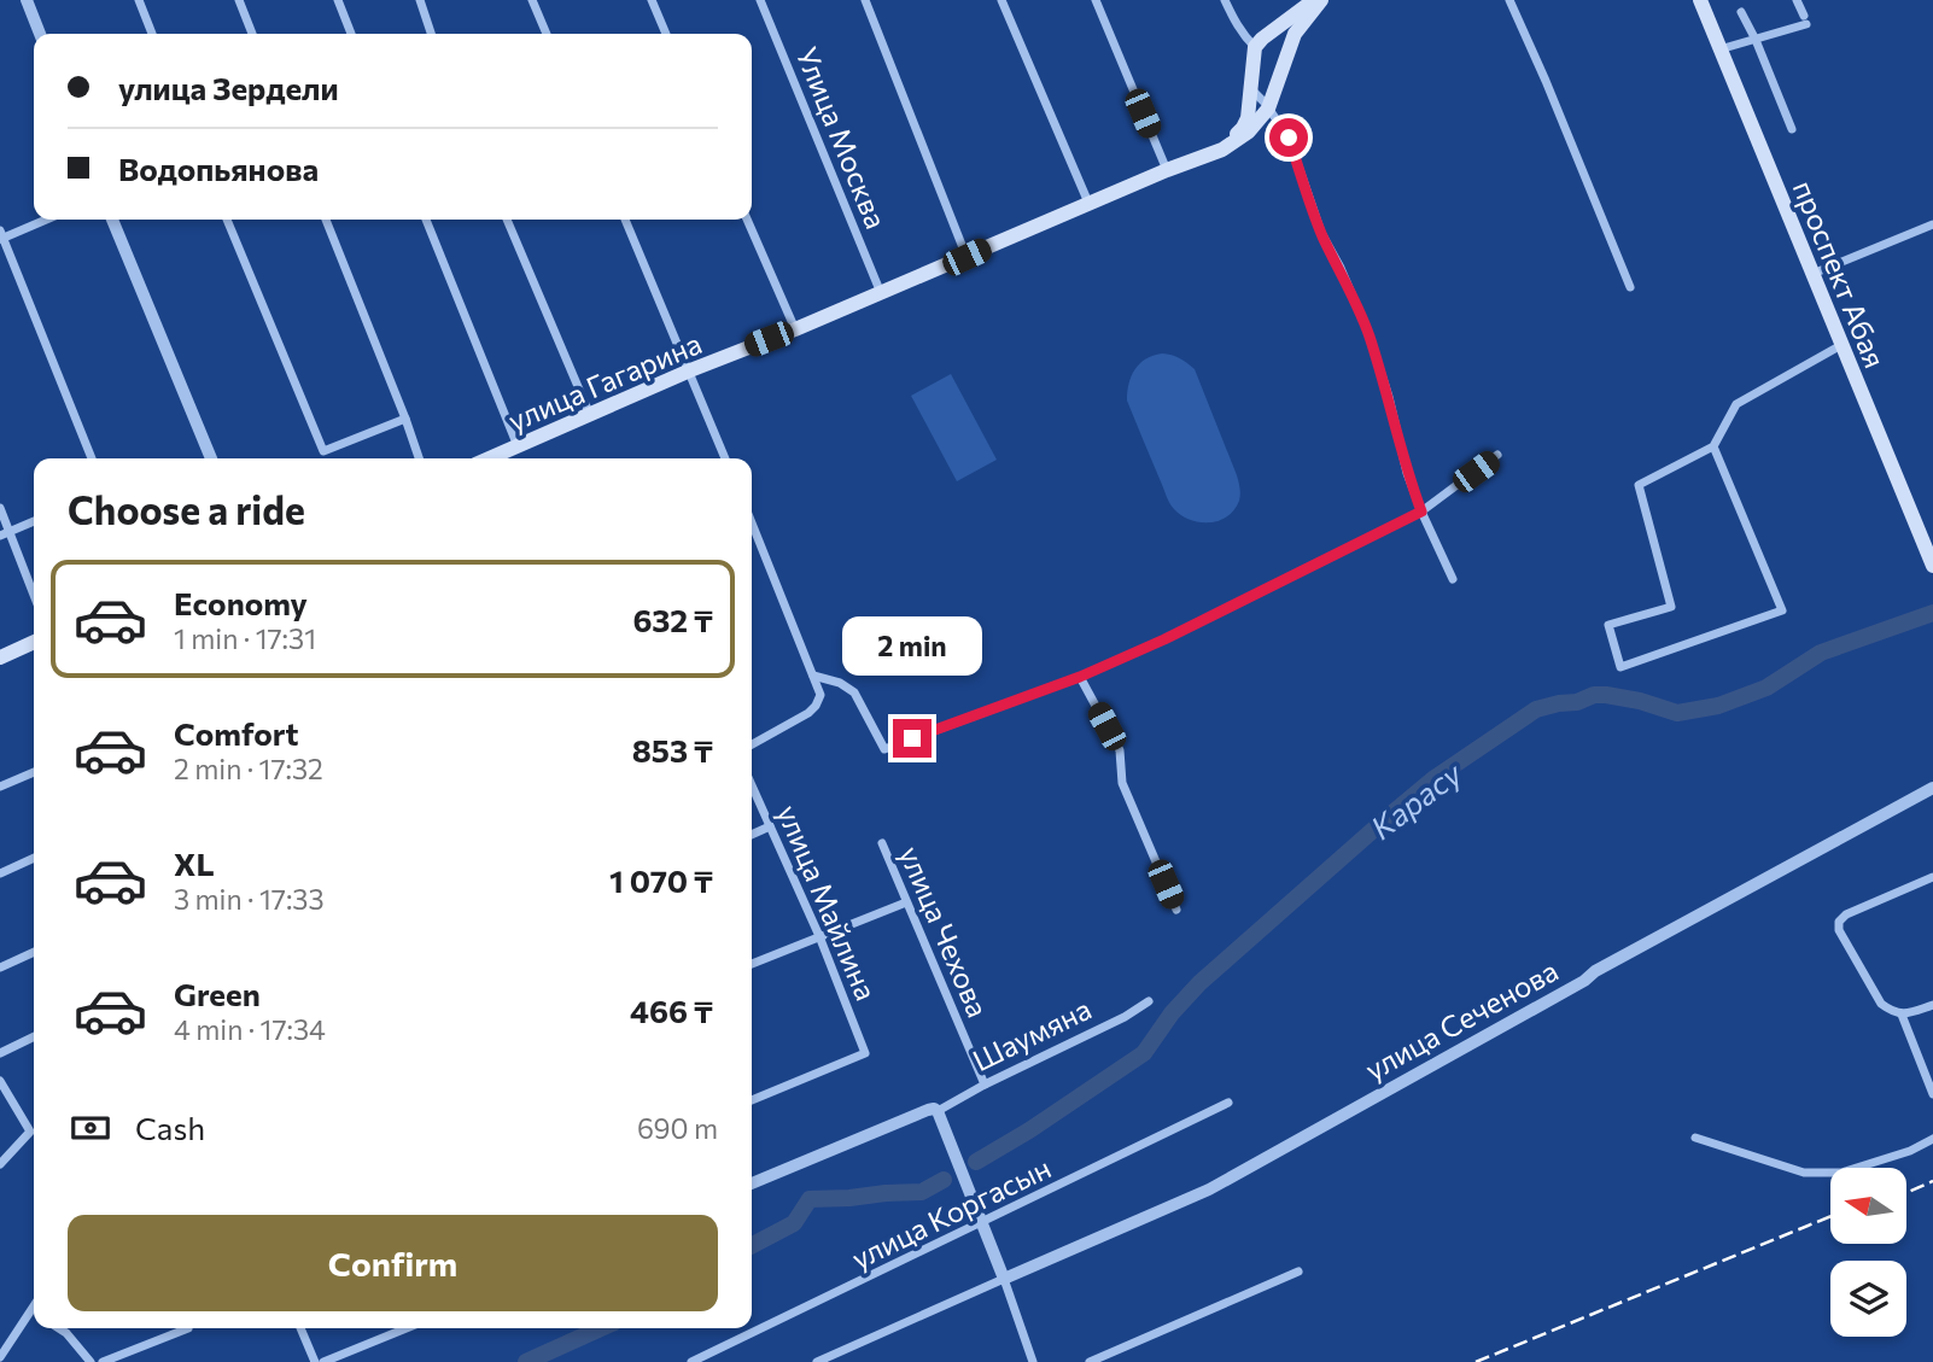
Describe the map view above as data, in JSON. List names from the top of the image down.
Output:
{
  "streets": {
    "main road": ["проспект Абая", "улица Гагарина"],
    "street": [
      "Улица Москва",
      "улица Майлина",
      "улица Чехова",
      "улица Сеченова",
      "Шаумяна",
      "улица Коргасын"
    ]
  },
  "crossings": [
    ["Улица Москва", "улица Гагарина"],
    ["улица Чехова", "Шаумяна"]
  ],
  "water": ["Карасу"],
  "north": "left",
  "page": {
    "banner": ["улица Зердели", "Водопьянова"],
    "heading": "Choose a ride",
    "list": [
      {
        "name": "Economy",
        "note": "1 min · 17:31",
        "value": "632 ₸"
      },
      {
        "name": "Comfort",
        "note": "2 min · 17:32",
        "value": "853 ₸"
      },
      {
        "name": "XL",
        "note": "3 min · 17:33",
        "value": "1 070 ₸"
      },
      {
        "name": "Green",
        "note": "4 min · 17:34",
        "value": "466 ₸"
      }
    ],
    "bubble": "2 min",
    "pay": ["Cash", "690 m"],
    "buttons": "Confirm"
  }
}
